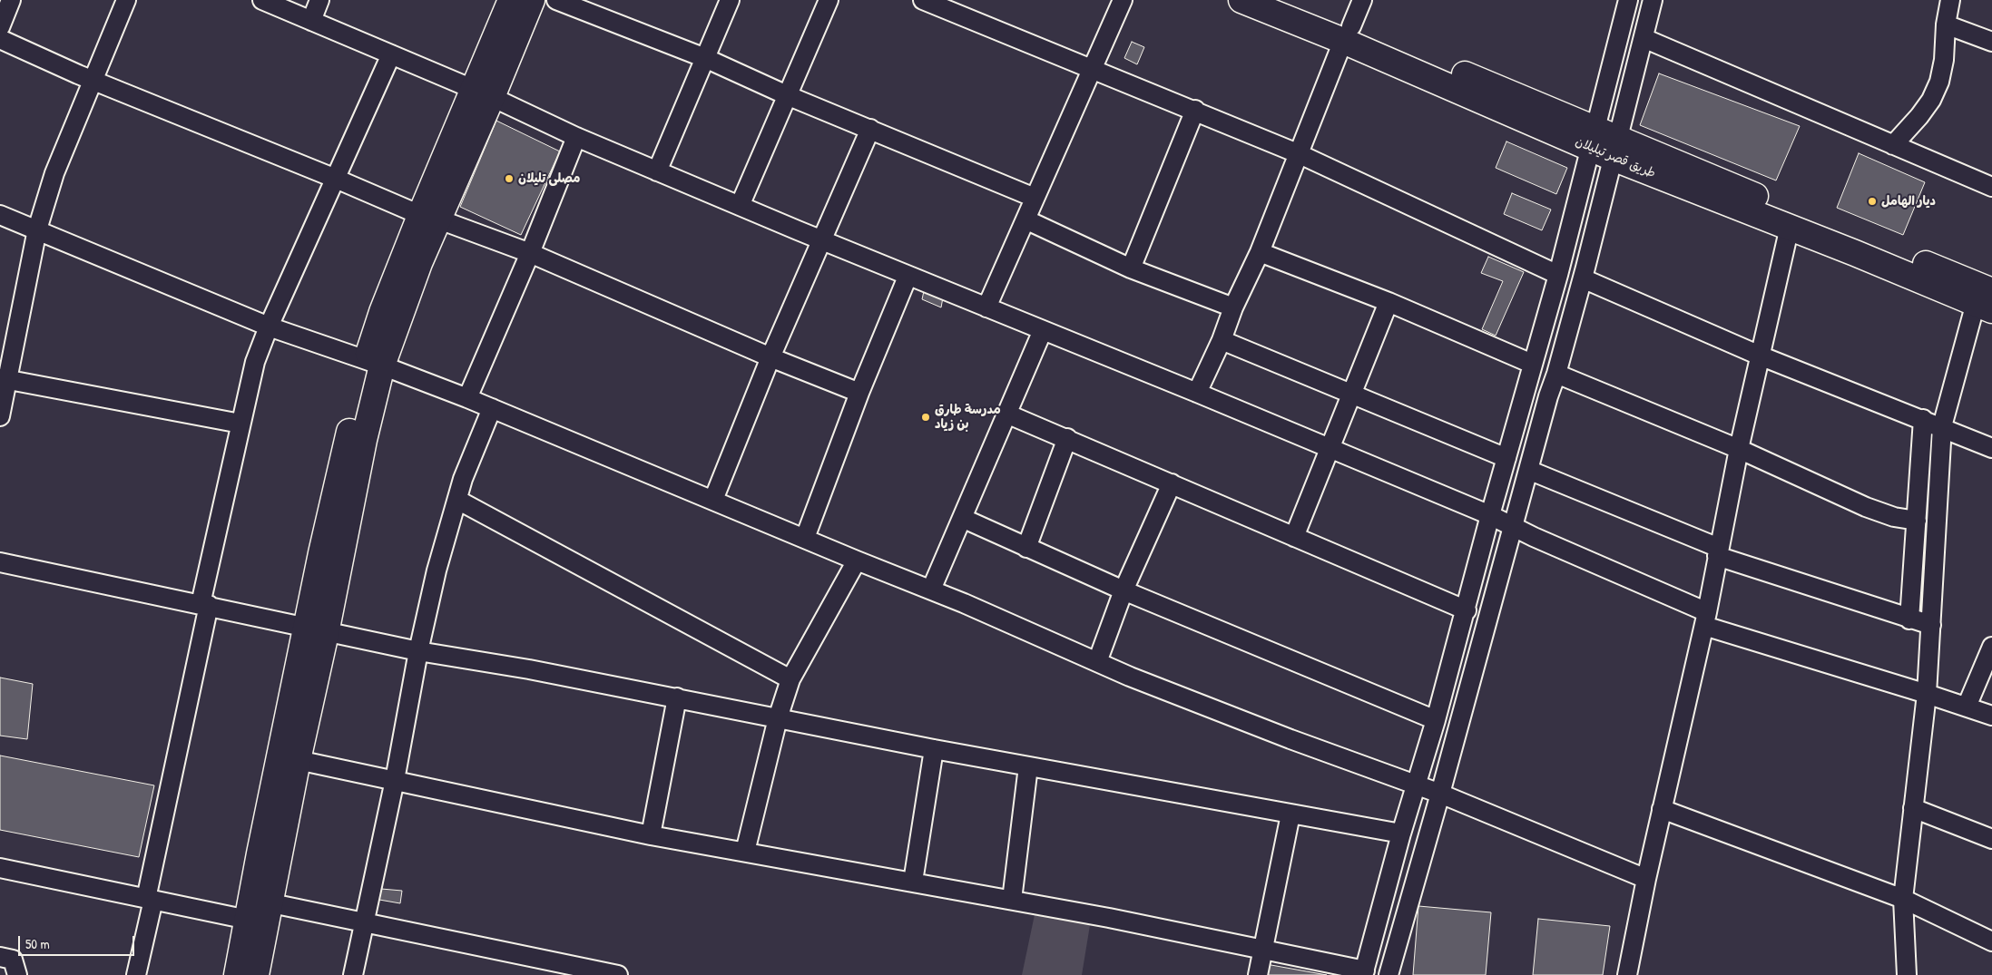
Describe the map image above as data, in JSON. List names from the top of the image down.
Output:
{
  "streets": {
    "main road": ["طريق قصر تيليلان"]
  },
  "places": ["مصلى تليلان", "ديار الهامل", "مدرسة طارق بن زياد"],
  "scale_bar": "50 m"
}
